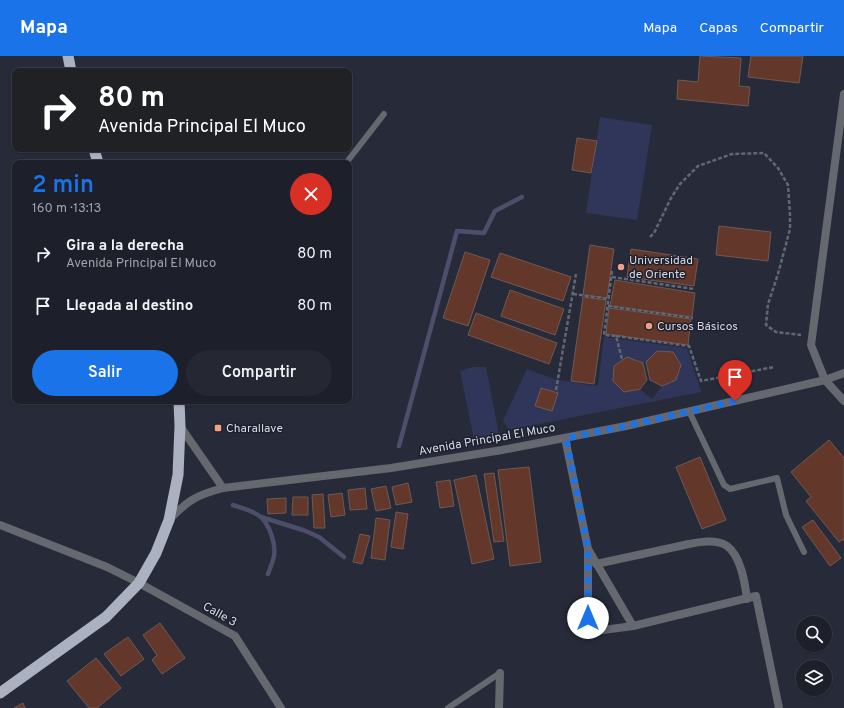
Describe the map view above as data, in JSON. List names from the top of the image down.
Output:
{
  "streets": {
    "street": ["Avenida Principal El Muco", "Calle 3"]
  },
  "places": {
    "other": ["Universidad de Oriente", "Cursos Básicos"],
    "transit": ["Charallave"]
  },
  "page": {
    "header": "Mapa",
    "nav": ["Mapa", "Capas", "Compartir"],
    "turn": ["80 m", "Avenida Principal El Muco"],
    "heading": ["2 min", "160 m · 13:13"],
    "list": [
      {
        "name": "Gira a la derecha",
        "note": "Avenida Principal El Muco",
        "value": "80 m"
      },
      {
        "name": "Llegada al destino",
        "value": "80 m"
      }
    ],
    "buttons": ["Salir", "Compartir"]
  }
}
